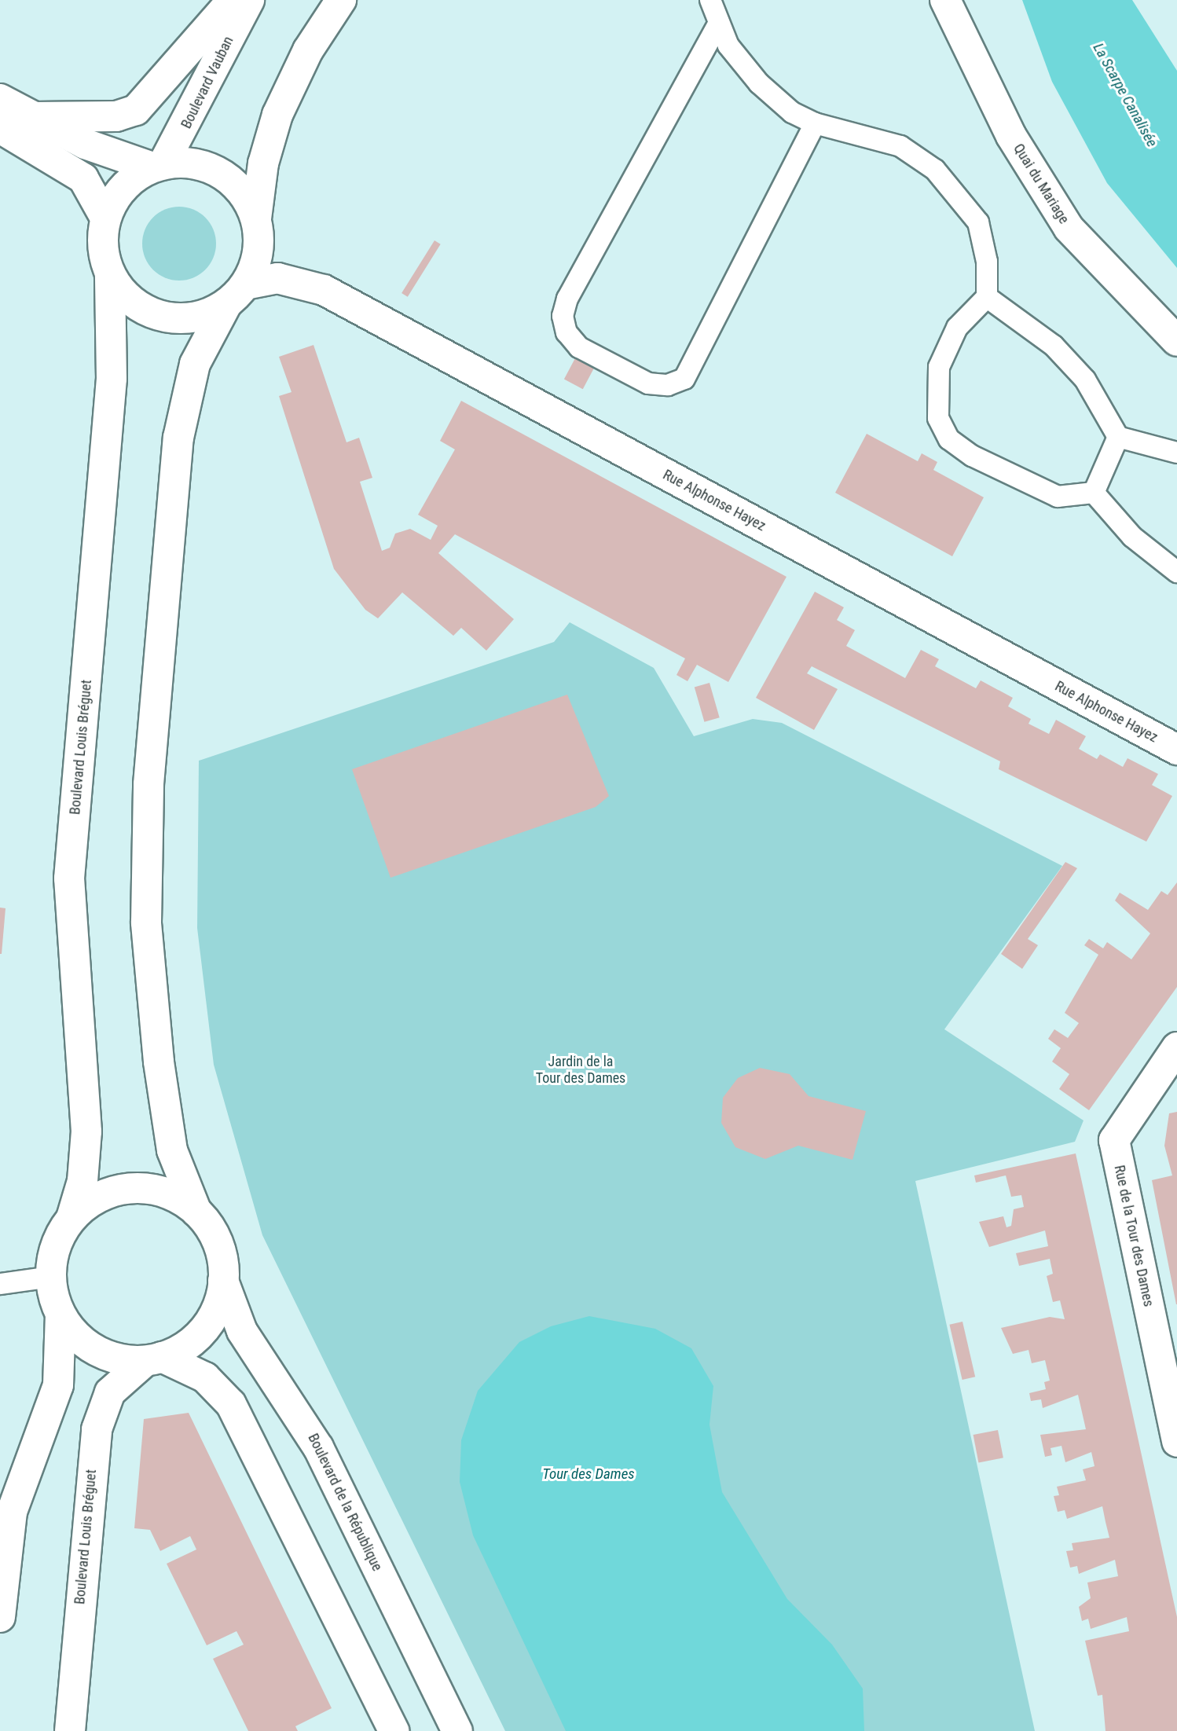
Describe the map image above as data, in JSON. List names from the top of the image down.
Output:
{
  "streets": {
    "main road": [
      "Boulevard Vauban",
      "Quai du Mariage",
      "Rue Alphonse Hayez",
      "Boulevard Louis Bréguet",
      "Rue de la Tour des Dames",
      "Boulevard de la République"
    ]
  },
  "crossings": [
    ["Boulevard Vauban", "Rue Alphonse Hayez"],
    ["Boulevard Vauban", "Boulevard Louis Bréguet"],
    ["Rue Alphonse Hayez", "Boulevard Louis Bréguet"],
    ["Boulevard Louis Bréguet", "Boulevard de la République"]
  ],
  "water": ["La Scarpe Canalisée", "Tour des Dames"],
  "parks": ["Jardin de la Tour des Dames"]
}
